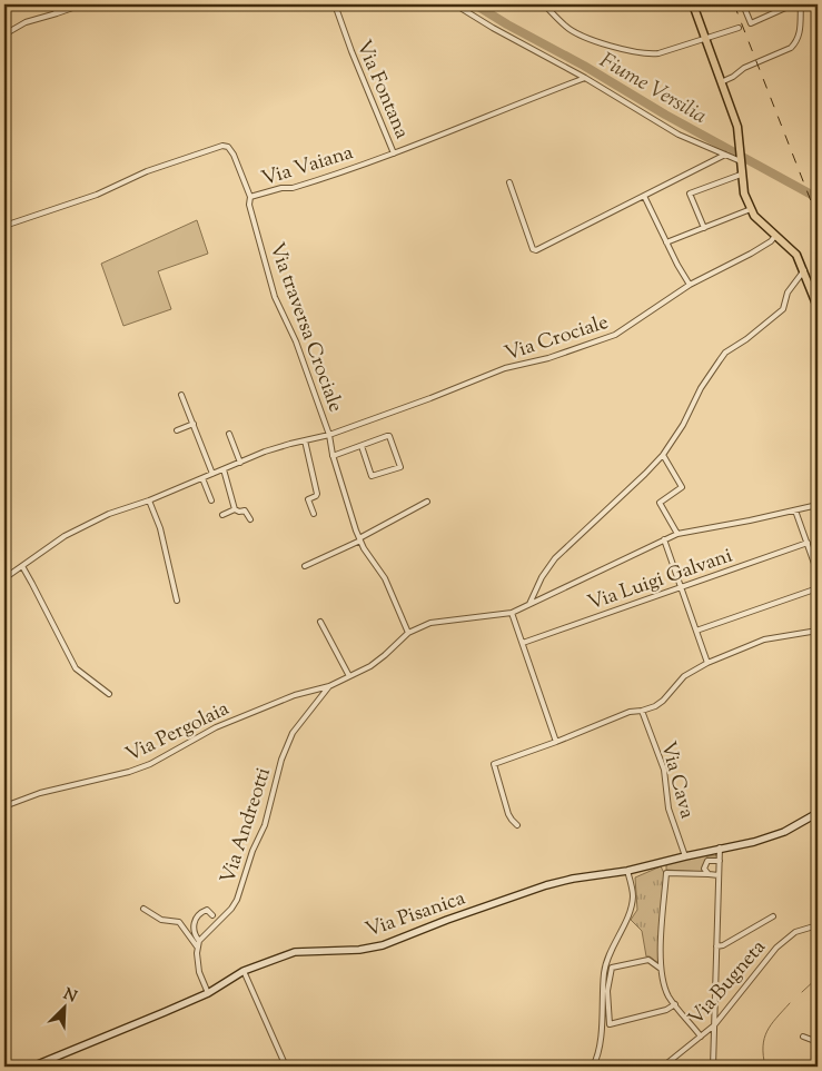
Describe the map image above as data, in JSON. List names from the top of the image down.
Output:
{
  "streets": {
    "street": [
      "Via Fontana",
      "Via Vaiana",
      "Via traversa Crociale",
      "Via Crociale",
      "Via Luigi Galvani",
      "Via Pergolaia",
      "Via Cava",
      "Via Andreotti",
      "Via Pisanica",
      "Via Bugneta"
    ]
  },
  "crossings": [
    ["Via Fontana", "Via Vaiana"],
    ["Via Vaiana", "Via traversa Crociale"],
    ["Via traversa Crociale", "Via Crociale"],
    ["Via Pergolaia", "Via Andreotti"],
    ["Via Cava", "Via Pisanica"]
  ],
  "water": ["Fiume Versilia"],
  "north": "top right"
}
